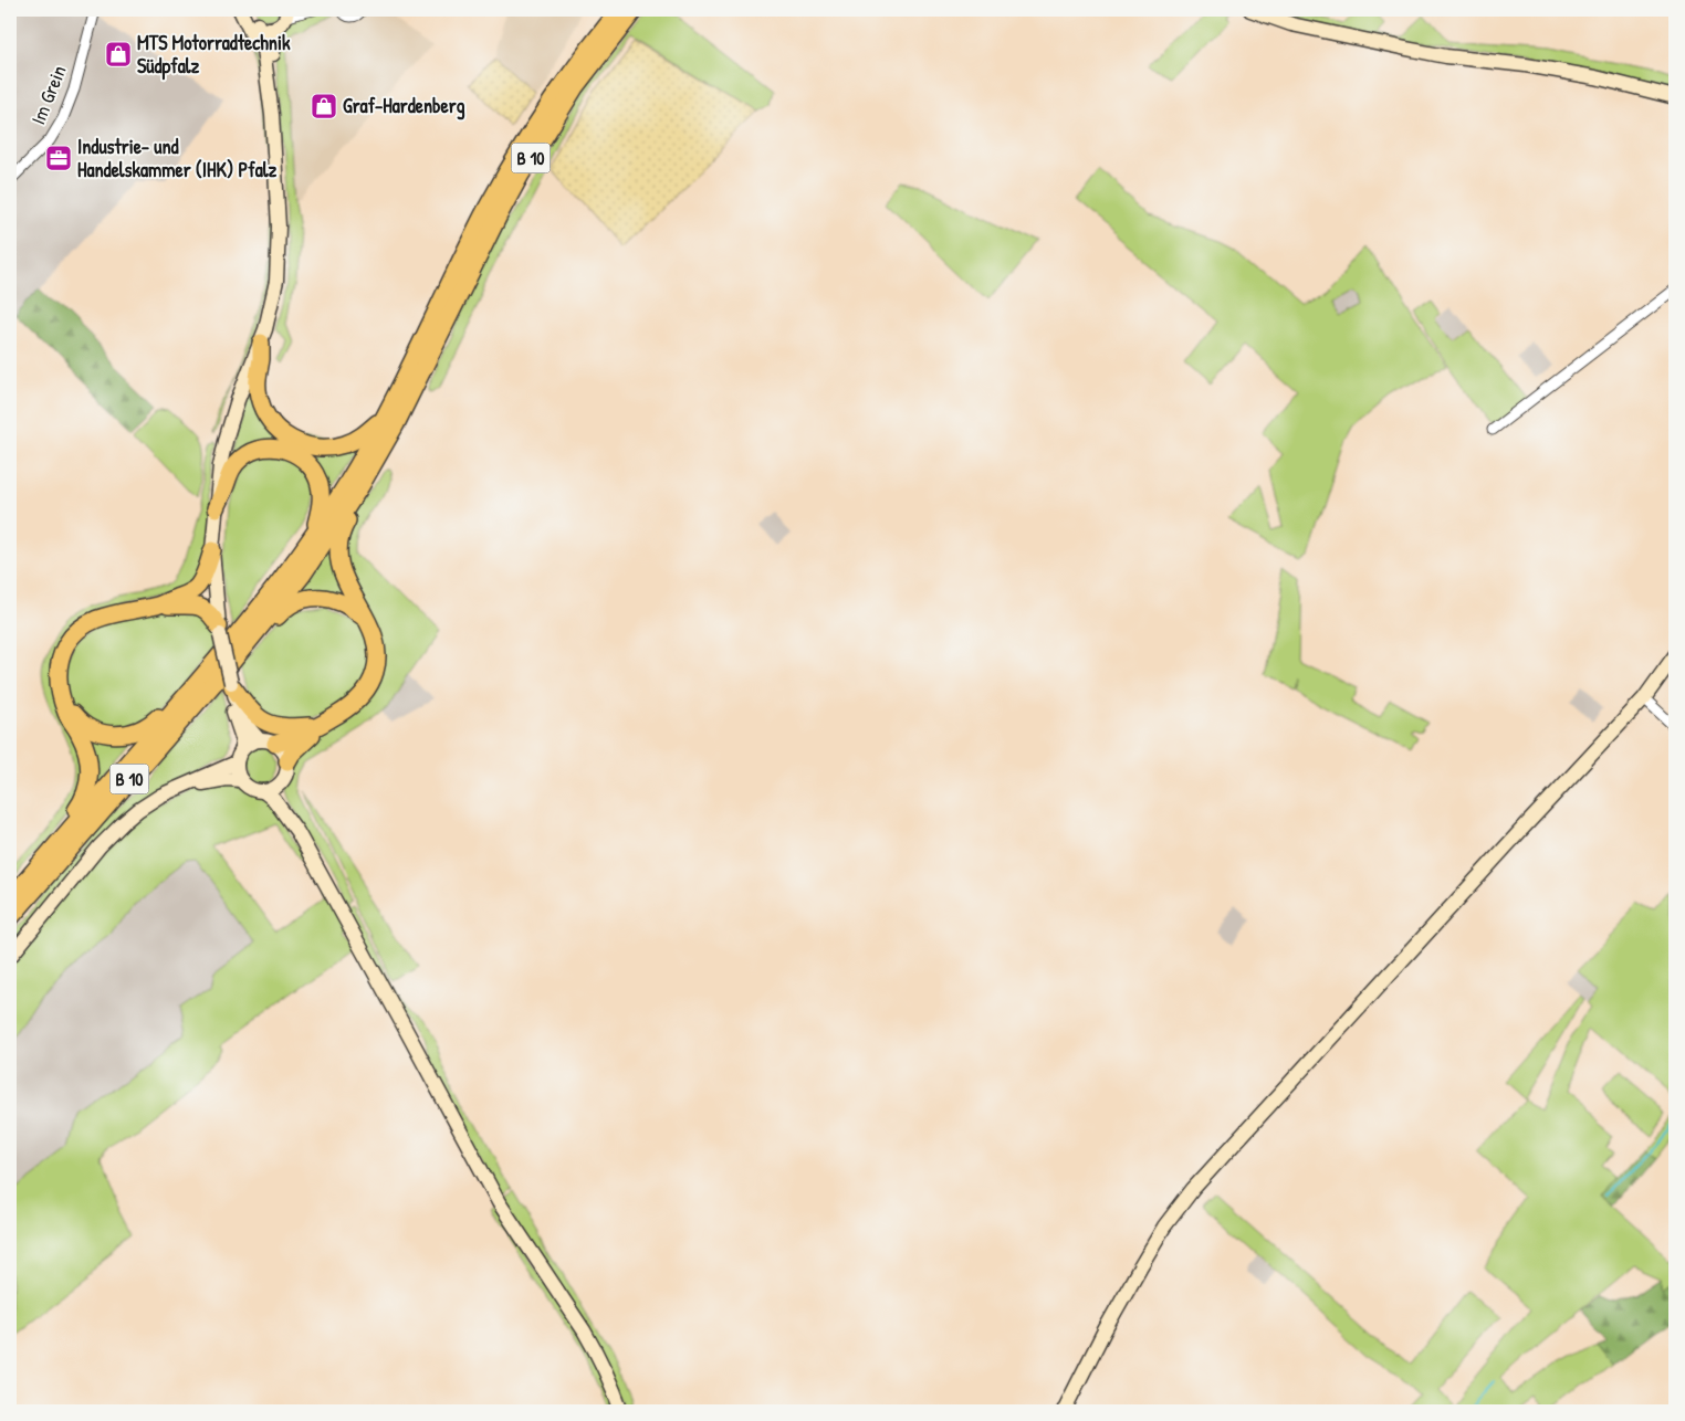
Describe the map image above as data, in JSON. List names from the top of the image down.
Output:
{
  "streets": {
    "highway": ["B 10"],
    "street": ["Im Grein"]
  },
  "places": {
    "shop": ["MTS Motorradtechnik Südpfalz", "Graf-Hardenberg"],
    "office": ["Industrie- und Handelskammer (IHK) Pfalz"]
  }
}
